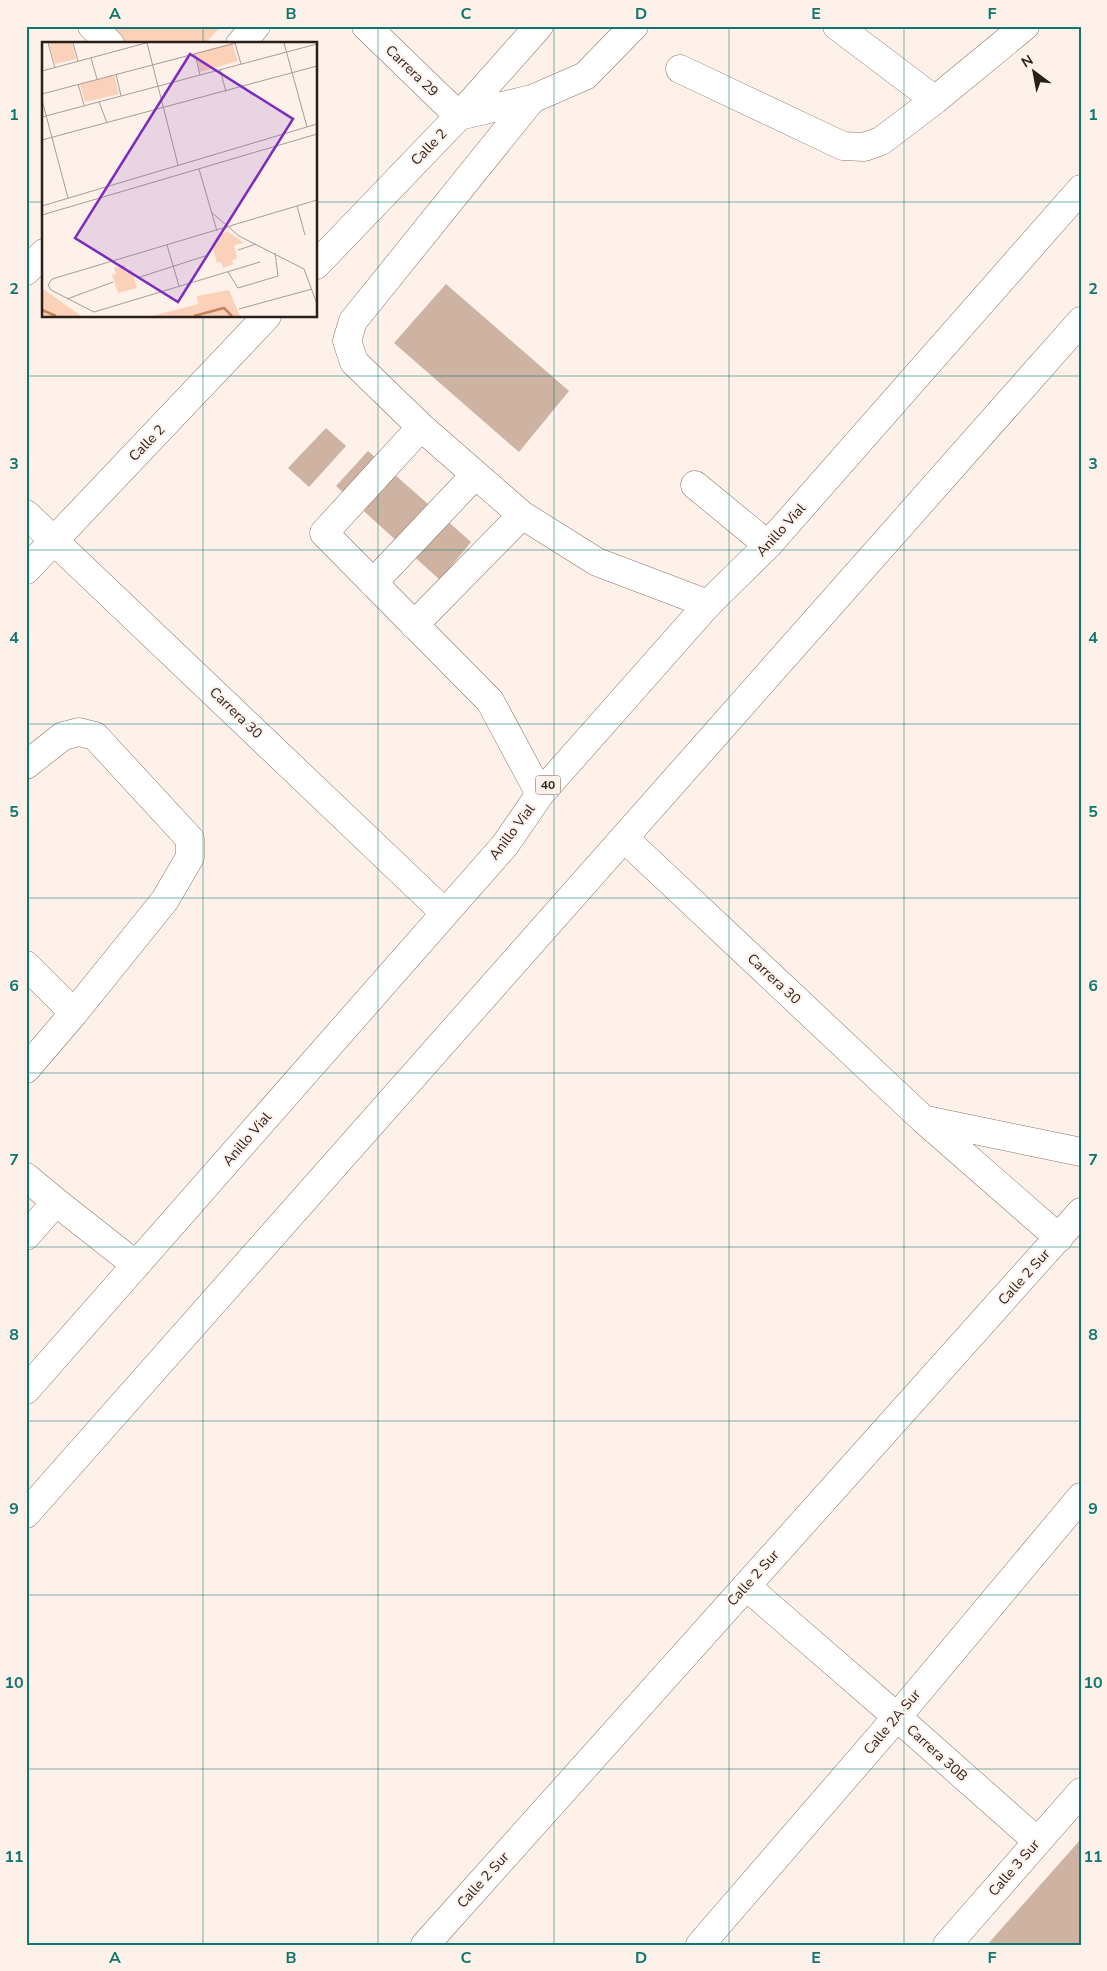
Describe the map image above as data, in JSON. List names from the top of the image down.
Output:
{
  "streets": {
    "main road": [
      "Carrera 29",
      "Calle 2",
      "Anillo Vial",
      "Carrera 30",
      "40",
      "Calle 2 Sur",
      "Calle 2A Sur",
      "Carrera 30B",
      "Calle 3 Sur"
    ]
  },
  "crossings": [
    ["Carrera 29", "Calle 2"],
    ["Calle 2", "Carrera 30"],
    ["Anillo Vial", "Carrera 30"],
    ["Carrera 30", "Calle 2 Sur"],
    ["Calle 2 Sur", "Carrera 30B"],
    ["Calle 2A Sur", "Carrera 30B"],
    ["Carrera 30B", "Calle 3 Sur"]
  ],
  "north": "top left",
  "grid": {
    "columns": [
      "A",
      "B",
      "C",
      "D",
      "E",
      "F"
    ],
    "rows": [
      "1",
      "2",
      "3",
      "4",
      "5",
      "6",
      "7",
      "8",
      "9",
      "10",
      "11"
    ]
  }
}
